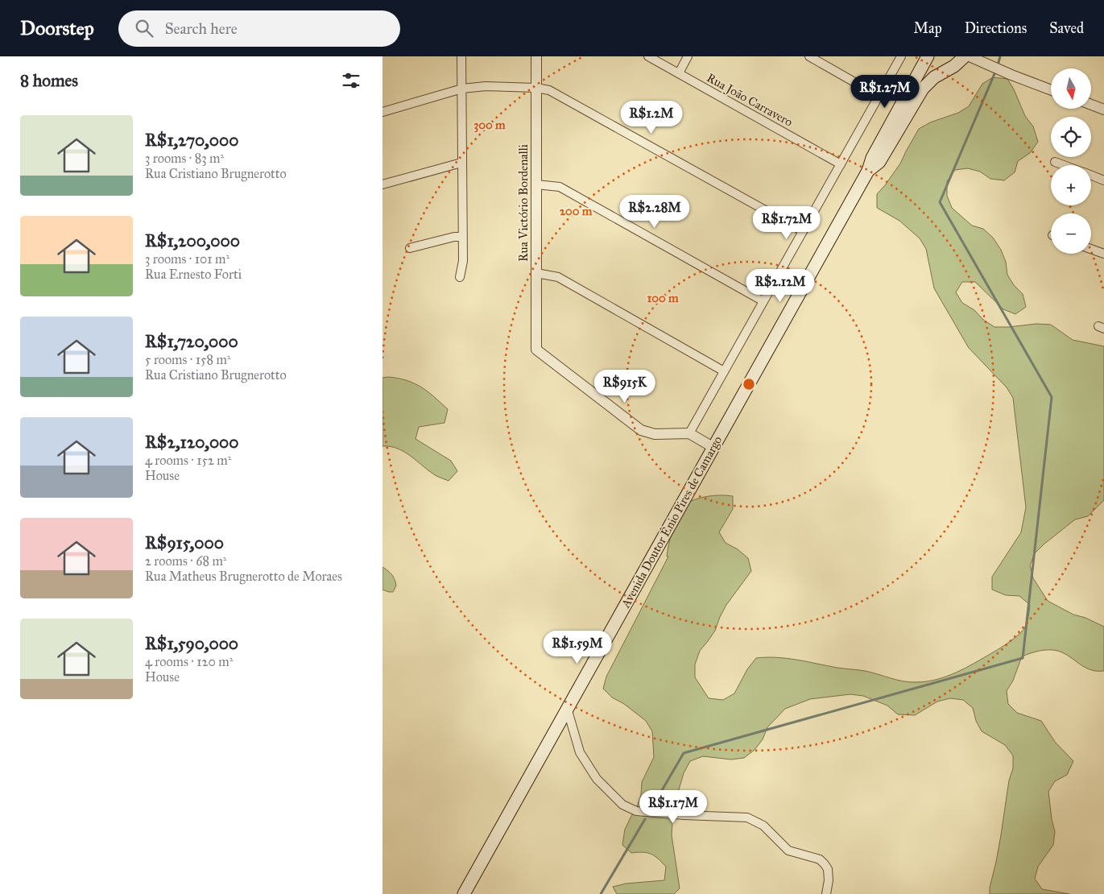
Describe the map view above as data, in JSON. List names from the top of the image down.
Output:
{
  "streets": {
    "main road": ["Avenida Doutor Ênio Pires de Camargo"],
    "street": ["Rua João Carravero", "Rua Victório Bordenalli"]
  },
  "north": "bottom",
  "page": {
    "header": "Doorstep",
    "search": "Search here",
    "nav": ["Map", "Directions", "Saved"],
    "heading": "8 homes",
    "map_buttons": ["+", "−"],
    "price": [
      "R$1.27M",
      "R$1.2M",
      "R$2.28M",
      "R$1.72M",
      "R$2.12M",
      "R$915K",
      "R$1.59M",
      "R$1.17M"
    ],
    "list": [
      {
        "name": "R$1,270,000",
        "note": "3 rooms · 83 m² · Rua Cristiano Brugnerotto"
      },
      {
        "name": "R$1,200,000",
        "note": "3 rooms · 101 m² · Rua Ernesto Forti"
      },
      {
        "name": "R$1,720,000",
        "note": "5 rooms · 158 m² · Rua Cristiano Brugnerotto"
      },
      {
        "name": "R$2,120,000",
        "note": "4 rooms · 152 m² · House"
      },
      {
        "name": "R$915,000",
        "note": "2 rooms · 68 m² · Rua Matheus Brugnerotto de Moraes"
      },
      {
        "name": "R$1,590,000",
        "note": "4 rooms · 120 m² · House"
      }
    ]
  },
  "rings": ["300 m", "200 m", "100 m"]
}
